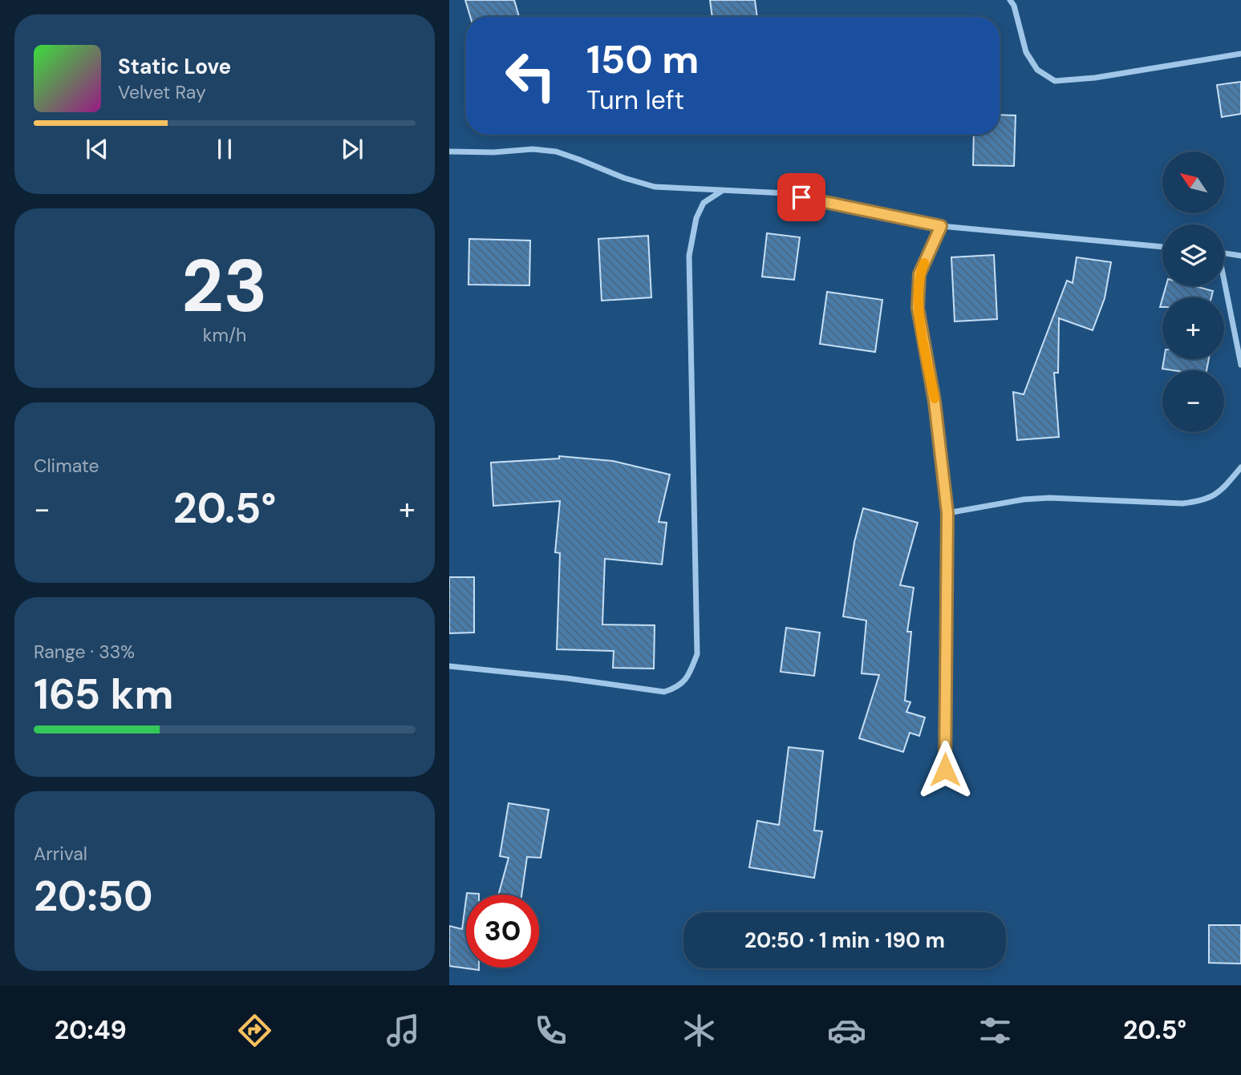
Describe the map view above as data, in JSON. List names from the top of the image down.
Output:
{
  "north": "top left",
  "page": {
    "turn": ["150 m", "Turn left"],
    "song": ["Static Love", "Velvet Ray"],
    "map_buttons": ["+", "−"],
    "tile": [
      ["23", "km/h"],
      "Climate",
      ["Range · 33%", "165 km"],
      ["Arrival", "20:50"]
    ],
    "heat": ["−", "20.5°", "+"],
    "limit": "30",
    "trip": "20:50 · 1 min · 190 m",
    "tabs": ["20:49", "20.5°"]
  }
}
